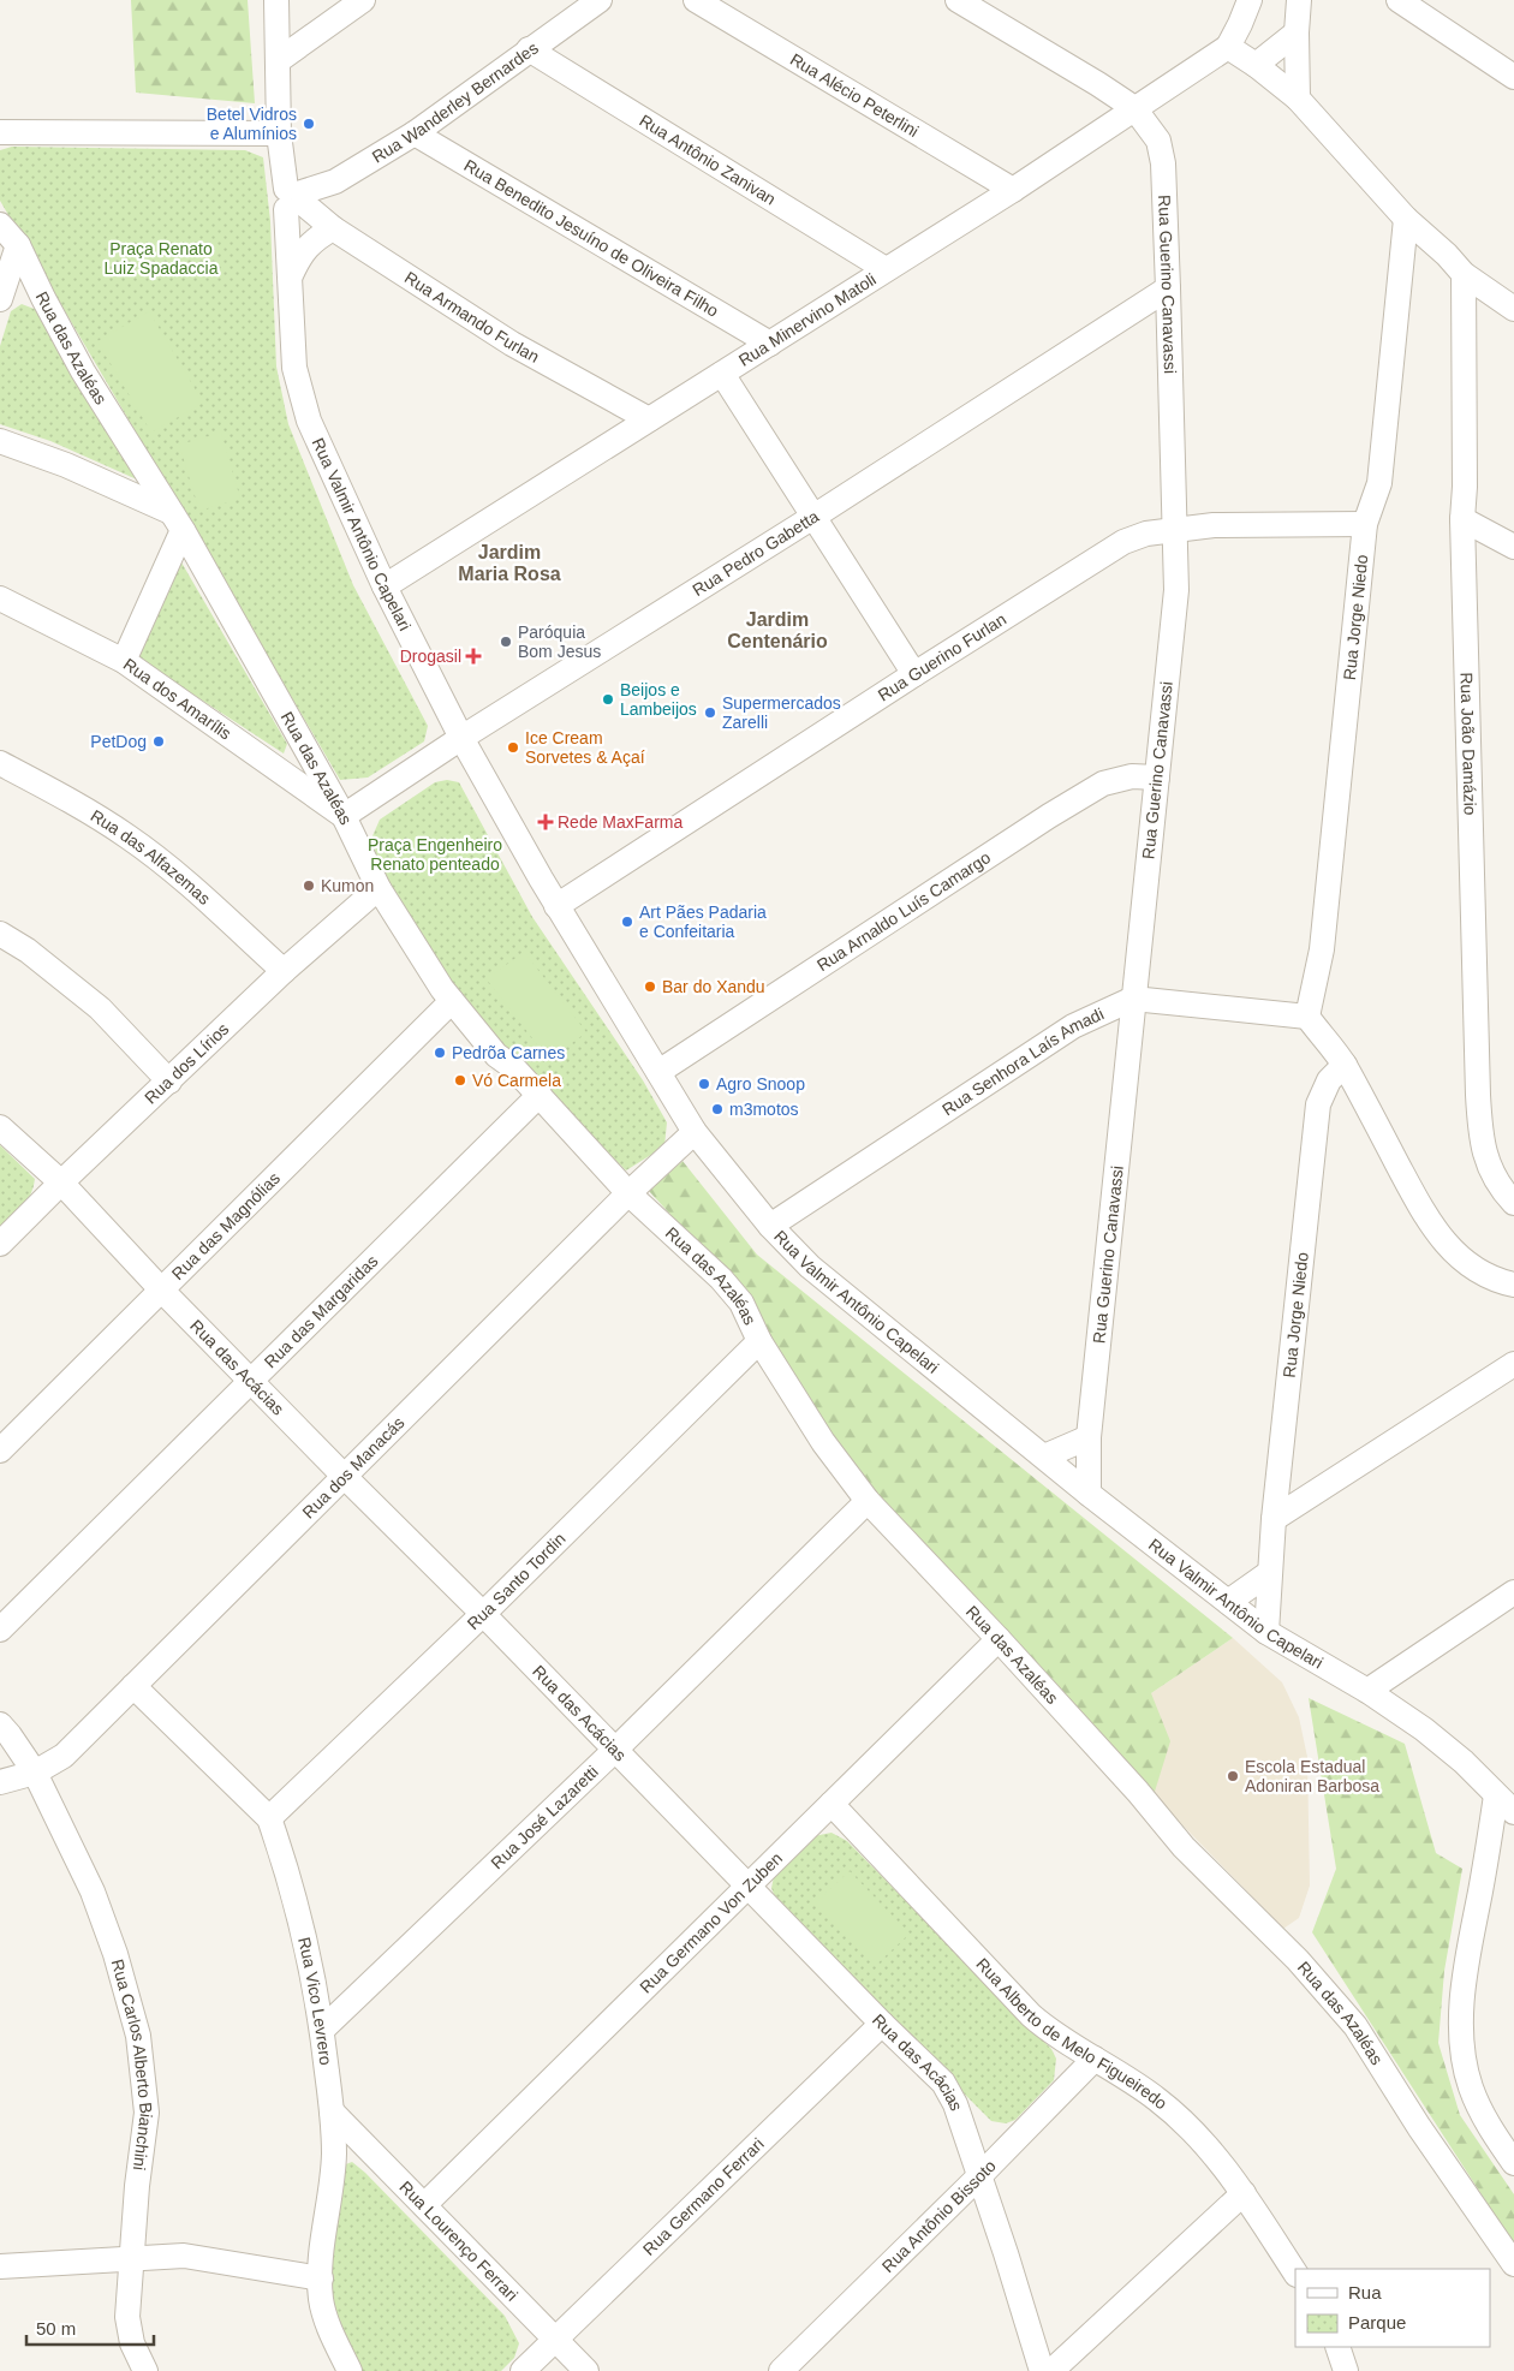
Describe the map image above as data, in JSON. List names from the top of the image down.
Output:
{
  "streets": {
    "street": [
      "Rua Alécio Peterlini",
      "Rua Wanderley Bernardes",
      "Rua Antônio Zanivan",
      "Rua Benedito Jesuíno de Oliveira Filho",
      "Rua Guerino Canavassi",
      "Rua Armando Furlan",
      "Rua Minervino Matoli",
      "Rua das Azaléas",
      "Rua Valmir Antônio Capelari",
      "Rua Pedro Gabetta",
      "Rua Jorge Niedo",
      "Rua Guerino Furlan",
      "Rua dos Amarílis",
      "Rua João Damázio",
      "Rua das Alfazemas",
      "Rua Arnaldo Luís Camargo",
      "Rua Senhora Laís Amadi",
      "Rua dos Lírios",
      "Rua das Magnólias",
      "Rua das Margaridas",
      "Rua das Acácias",
      "Rua dos Manacás",
      "Rua Santo Tordin",
      "Rua José Lazaretti",
      "Rua Germano Von Zuben",
      "Rua Vico Levrero",
      "Rua Alberto de Melo Figueiredo",
      "Rua Carlos Alberto Bianchini",
      "Rua Germano Ferrari",
      "Rua Antônio Bissoto",
      "Rua Lourenço Ferrari"
    ]
  },
  "crossings": [
    ["Rua Alécio Peterlini", "Rua Minervino Matoli"],
    ["Rua Wanderley Bernardes", "Rua Antônio Zanivan"],
    ["Rua Wanderley Bernardes", "Rua Benedito Jesuíno de Oliveira Filho"],
    ["Rua Wanderley Bernardes", "Rua Armando Furlan"],
    ["Rua Wanderley Bernardes", "Rua Valmir Antônio Capelari"],
    ["Rua Antônio Zanivan", "Rua Minervino Matoli"],
    ["Rua Benedito Jesuíno de Oliveira Filho", "Rua Minervino Matoli"],
    ["Rua Guerino Canavassi", "Rua Minervino Matoli"],
    ["Rua Guerino Canavassi", "Rua Valmir Antônio Capelari"],
    ["Rua Guerino Canavassi", "Rua Pedro Gabetta"],
    ["Rua Guerino Canavassi", "Rua Guerino Furlan"],
    ["Rua Guerino Canavassi", "Rua Arnaldo Luís Camargo"],
    ["Rua Guerino Canavassi", "Rua Senhora Laís Amadi"],
    ["Rua Armando Furlan", "Rua Minervino Matoli"],
    ["Rua Armando Furlan", "Rua Valmir Antônio Capelari"],
    ["Rua Minervino Matoli", "Rua Valmir Antônio Capelari"],
    ["Rua das Azaléas", "Rua Pedro Gabetta"],
    ["Rua das Azaléas", "Rua dos Amarílis"],
    ["Rua das Azaléas", "Rua dos Lírios"],
    ["Rua das Azaléas", "Rua das Magnólias"],
    ["Rua das Azaléas", "Rua das Margaridas"],
    ["Rua das Azaléas", "Rua dos Manacás"],
    ["Rua das Azaléas", "Rua Santo Tordin"],
    ["Rua das Azaléas", "Rua José Lazaretti"],
    ["Rua das Azaléas", "Rua Germano Von Zuben"],
    ["Rua Valmir Antônio Capelari", "Rua Pedro Gabetta"],
    ["Rua Valmir Antônio Capelari", "Rua Jorge Niedo"],
    ["Rua Valmir Antônio Capelari", "Rua Guerino Furlan"],
    ["Rua Valmir Antônio Capelari", "Rua Arnaldo Luís Camargo"],
    ["Rua Valmir Antônio Capelari", "Rua Senhora Laís Amadi"],
    ["Rua Valmir Antônio Capelari", "Rua dos Manacás"],
    ["Rua Pedro Gabetta", "Rua dos Amarílis"],
    ["Rua Jorge Niedo", "Rua Guerino Furlan"],
    ["Rua das Alfazemas", "Rua dos Lírios"],
    ["Rua dos Lírios", "Rua das Acácias"],
    ["Rua das Magnólias", "Rua das Acácias"],
    ["Rua das Margaridas", "Rua das Acácias"],
    ["Rua das Acácias", "Rua dos Manacás"],
    ["Rua das Acácias", "Rua Santo Tordin"],
    ["Rua das Acácias", "Rua José Lazaretti"],
    ["Rua das Acácias", "Rua Germano Von Zuben"],
    ["Rua das Acácias", "Rua Germano Ferrari"],
    ["Rua das Acácias", "Rua Antônio Bissoto"],
    ["Rua dos Manacás", "Rua Vico Levrero"],
    ["Rua dos Manacás", "Rua Carlos Alberto Bianchini"],
    ["Rua Santo Tordin", "Rua Vico Levrero"],
    ["Rua José Lazaretti", "Rua Vico Levrero"],
    ["Rua Germano Von Zuben", "Rua Alberto de Melo Figueiredo"],
    ["Rua Germano Von Zuben", "Rua Lourenço Ferrari"],
    ["Rua Vico Levrero", "Rua Lourenço Ferrari"],
    ["Rua Alberto de Melo Figueiredo", "Rua Antônio Bissoto"],
    ["Rua Germano Ferrari", "Rua Lourenço Ferrari"]
  ],
  "districts": ["Jardim Maria Rosa", "Jardim Centenário"],
  "parks": ["Praça Renato Luiz Spadaccia", "Praça Engenheiro Renato penteado"],
  "places": {
    "other": [
      "Betel Vidros e Alumínios",
      "Paróquia Bom Jesus",
      "Beijos e Lambeijos",
      "Supermercados Zarelli",
      "PetDog",
      "Ice Cream Sorvetes & Açaí",
      "Kumon",
      "Art Pães Padaria e Confeitaria",
      "Bar do Xandu",
      "Pedrõa Carnes",
      "Vó Carmela",
      "Agro Snoop",
      "m3motos",
      "Escola Estadual Adoniran Barbosa"
    ],
    "health": ["Drogasil", "Rede MaxFarma"]
  },
  "legend": ["Rua", "Parque"],
  "scale_bar": "50 m"
}
